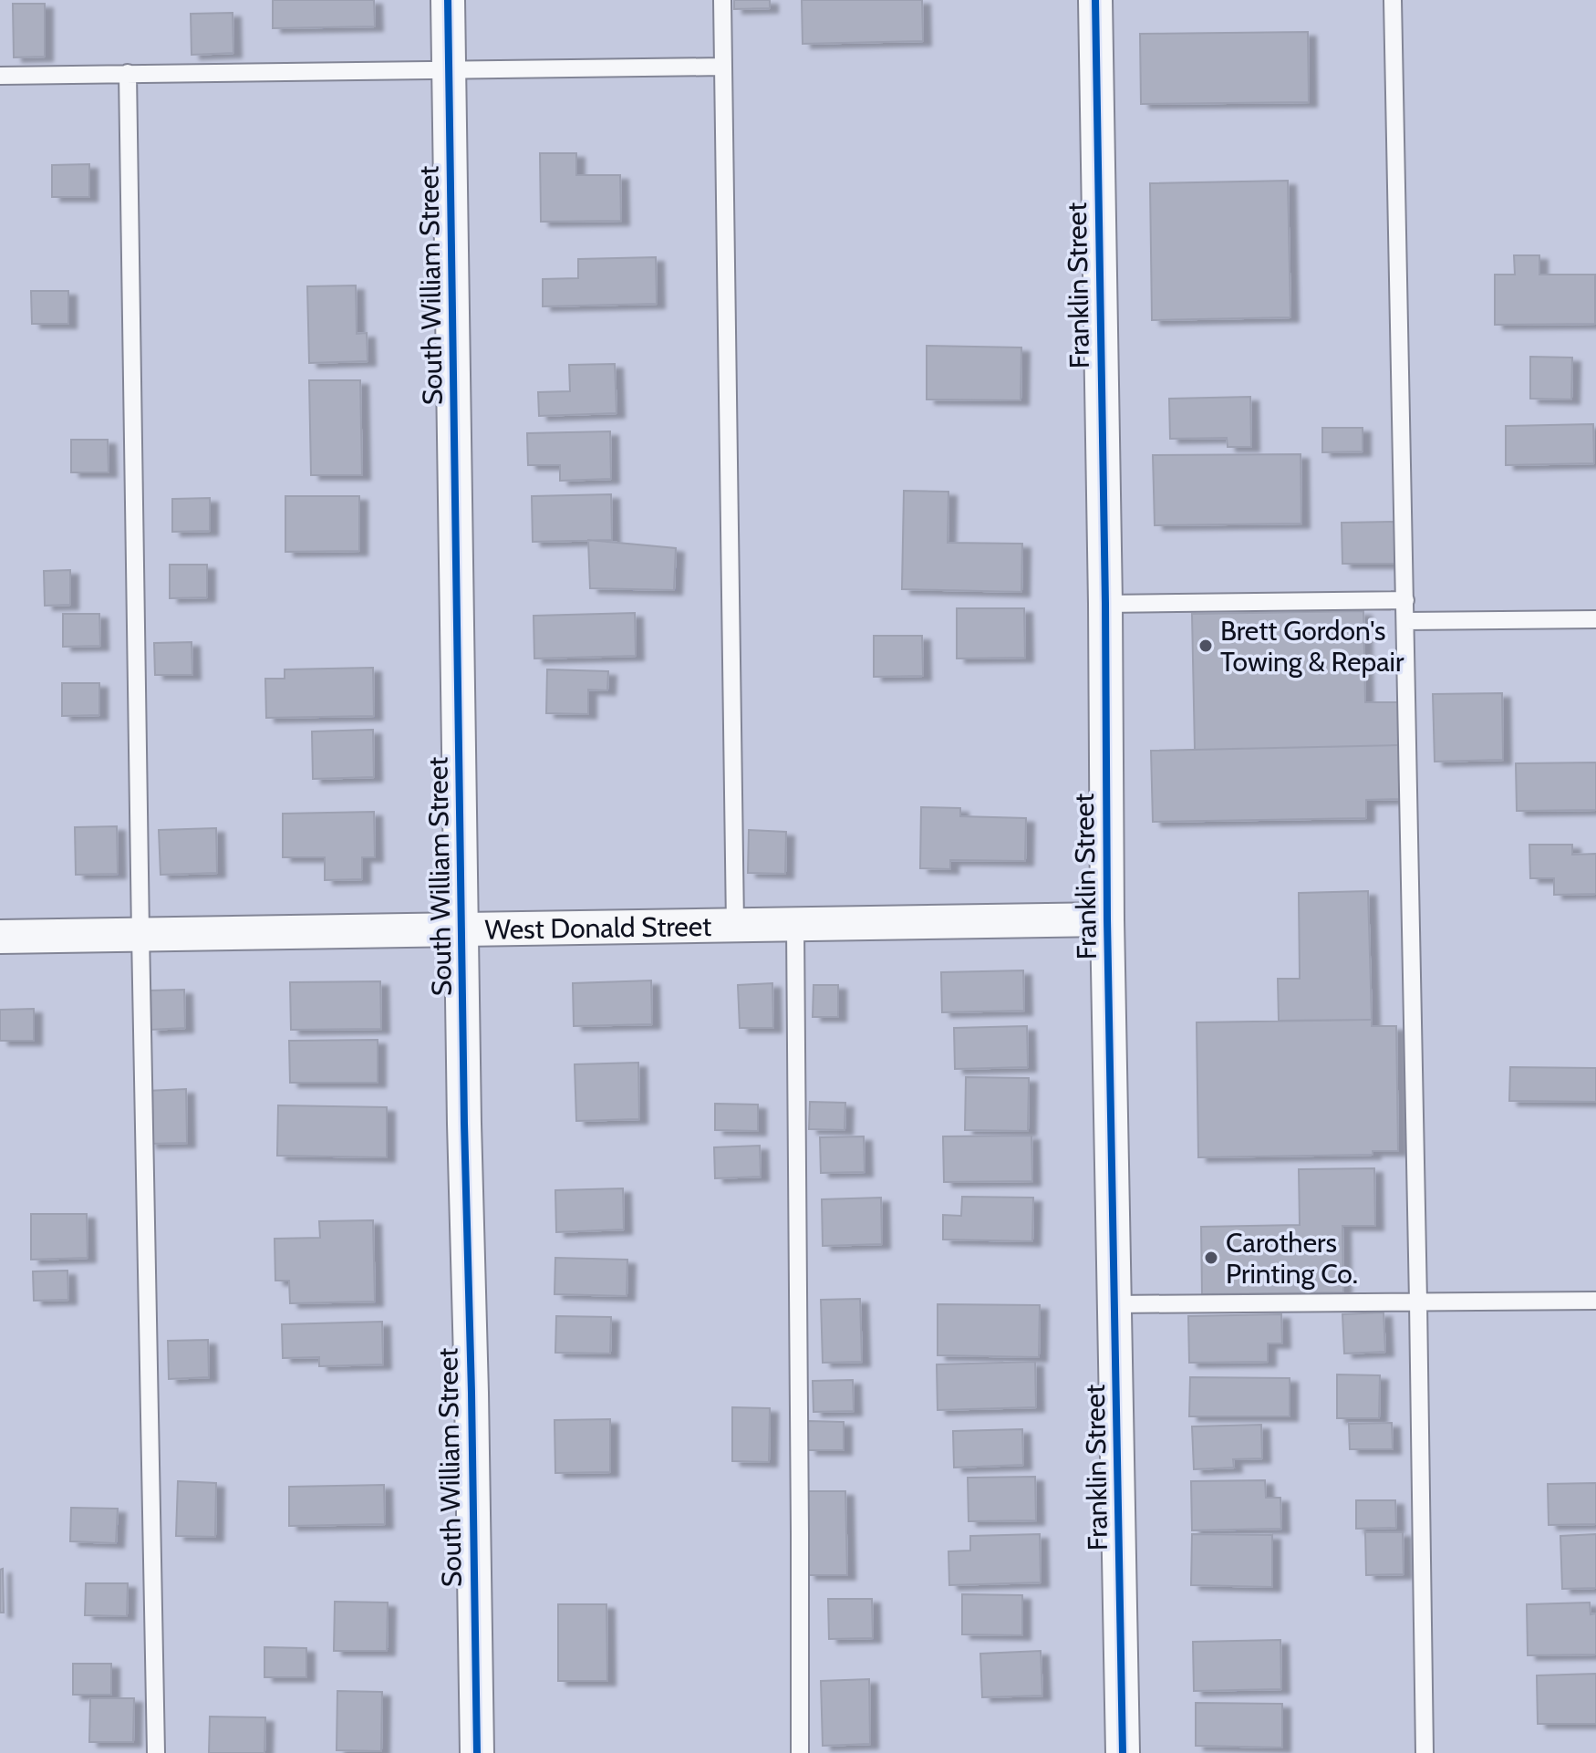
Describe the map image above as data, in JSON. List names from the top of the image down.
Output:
{
  "streets": {
    "street": ["South William Street", "Franklin Street", "West Donald Street"]
  },
  "crossings": [
    ["South William Street", "West Donald Street"],
    ["Franklin Street", "West Donald Street"]
  ],
  "places": ["Brett Gordon's Towing & Repair", "Carothers Printing Co."]
}
